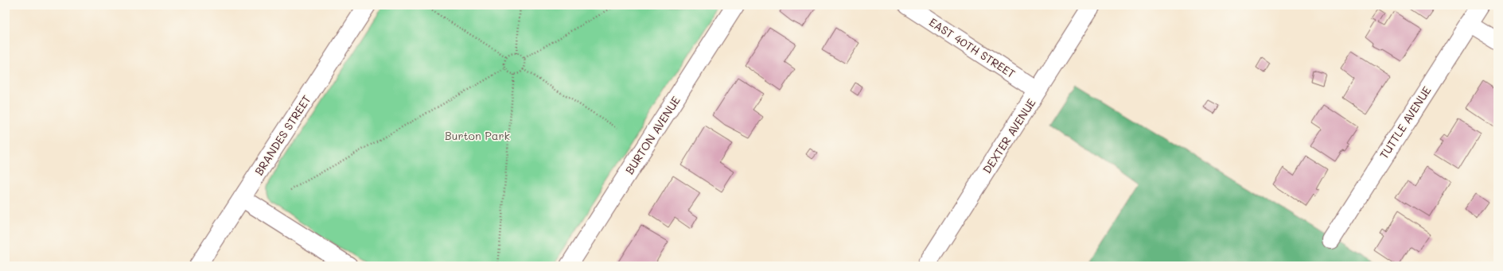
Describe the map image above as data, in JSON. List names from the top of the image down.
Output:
{
  "streets": {
    "street": [
      "EAST 40TH STREET",
      "TUTTLE AVENUE",
      "BRANDES STREET",
      "BURTON AVENUE",
      "DEXTER AVENUE"
    ]
  },
  "crossings": [
    ["EAST 40TH STREET", "DEXTER AVENUE"]
  ],
  "parks": ["Burton Park"]
}
